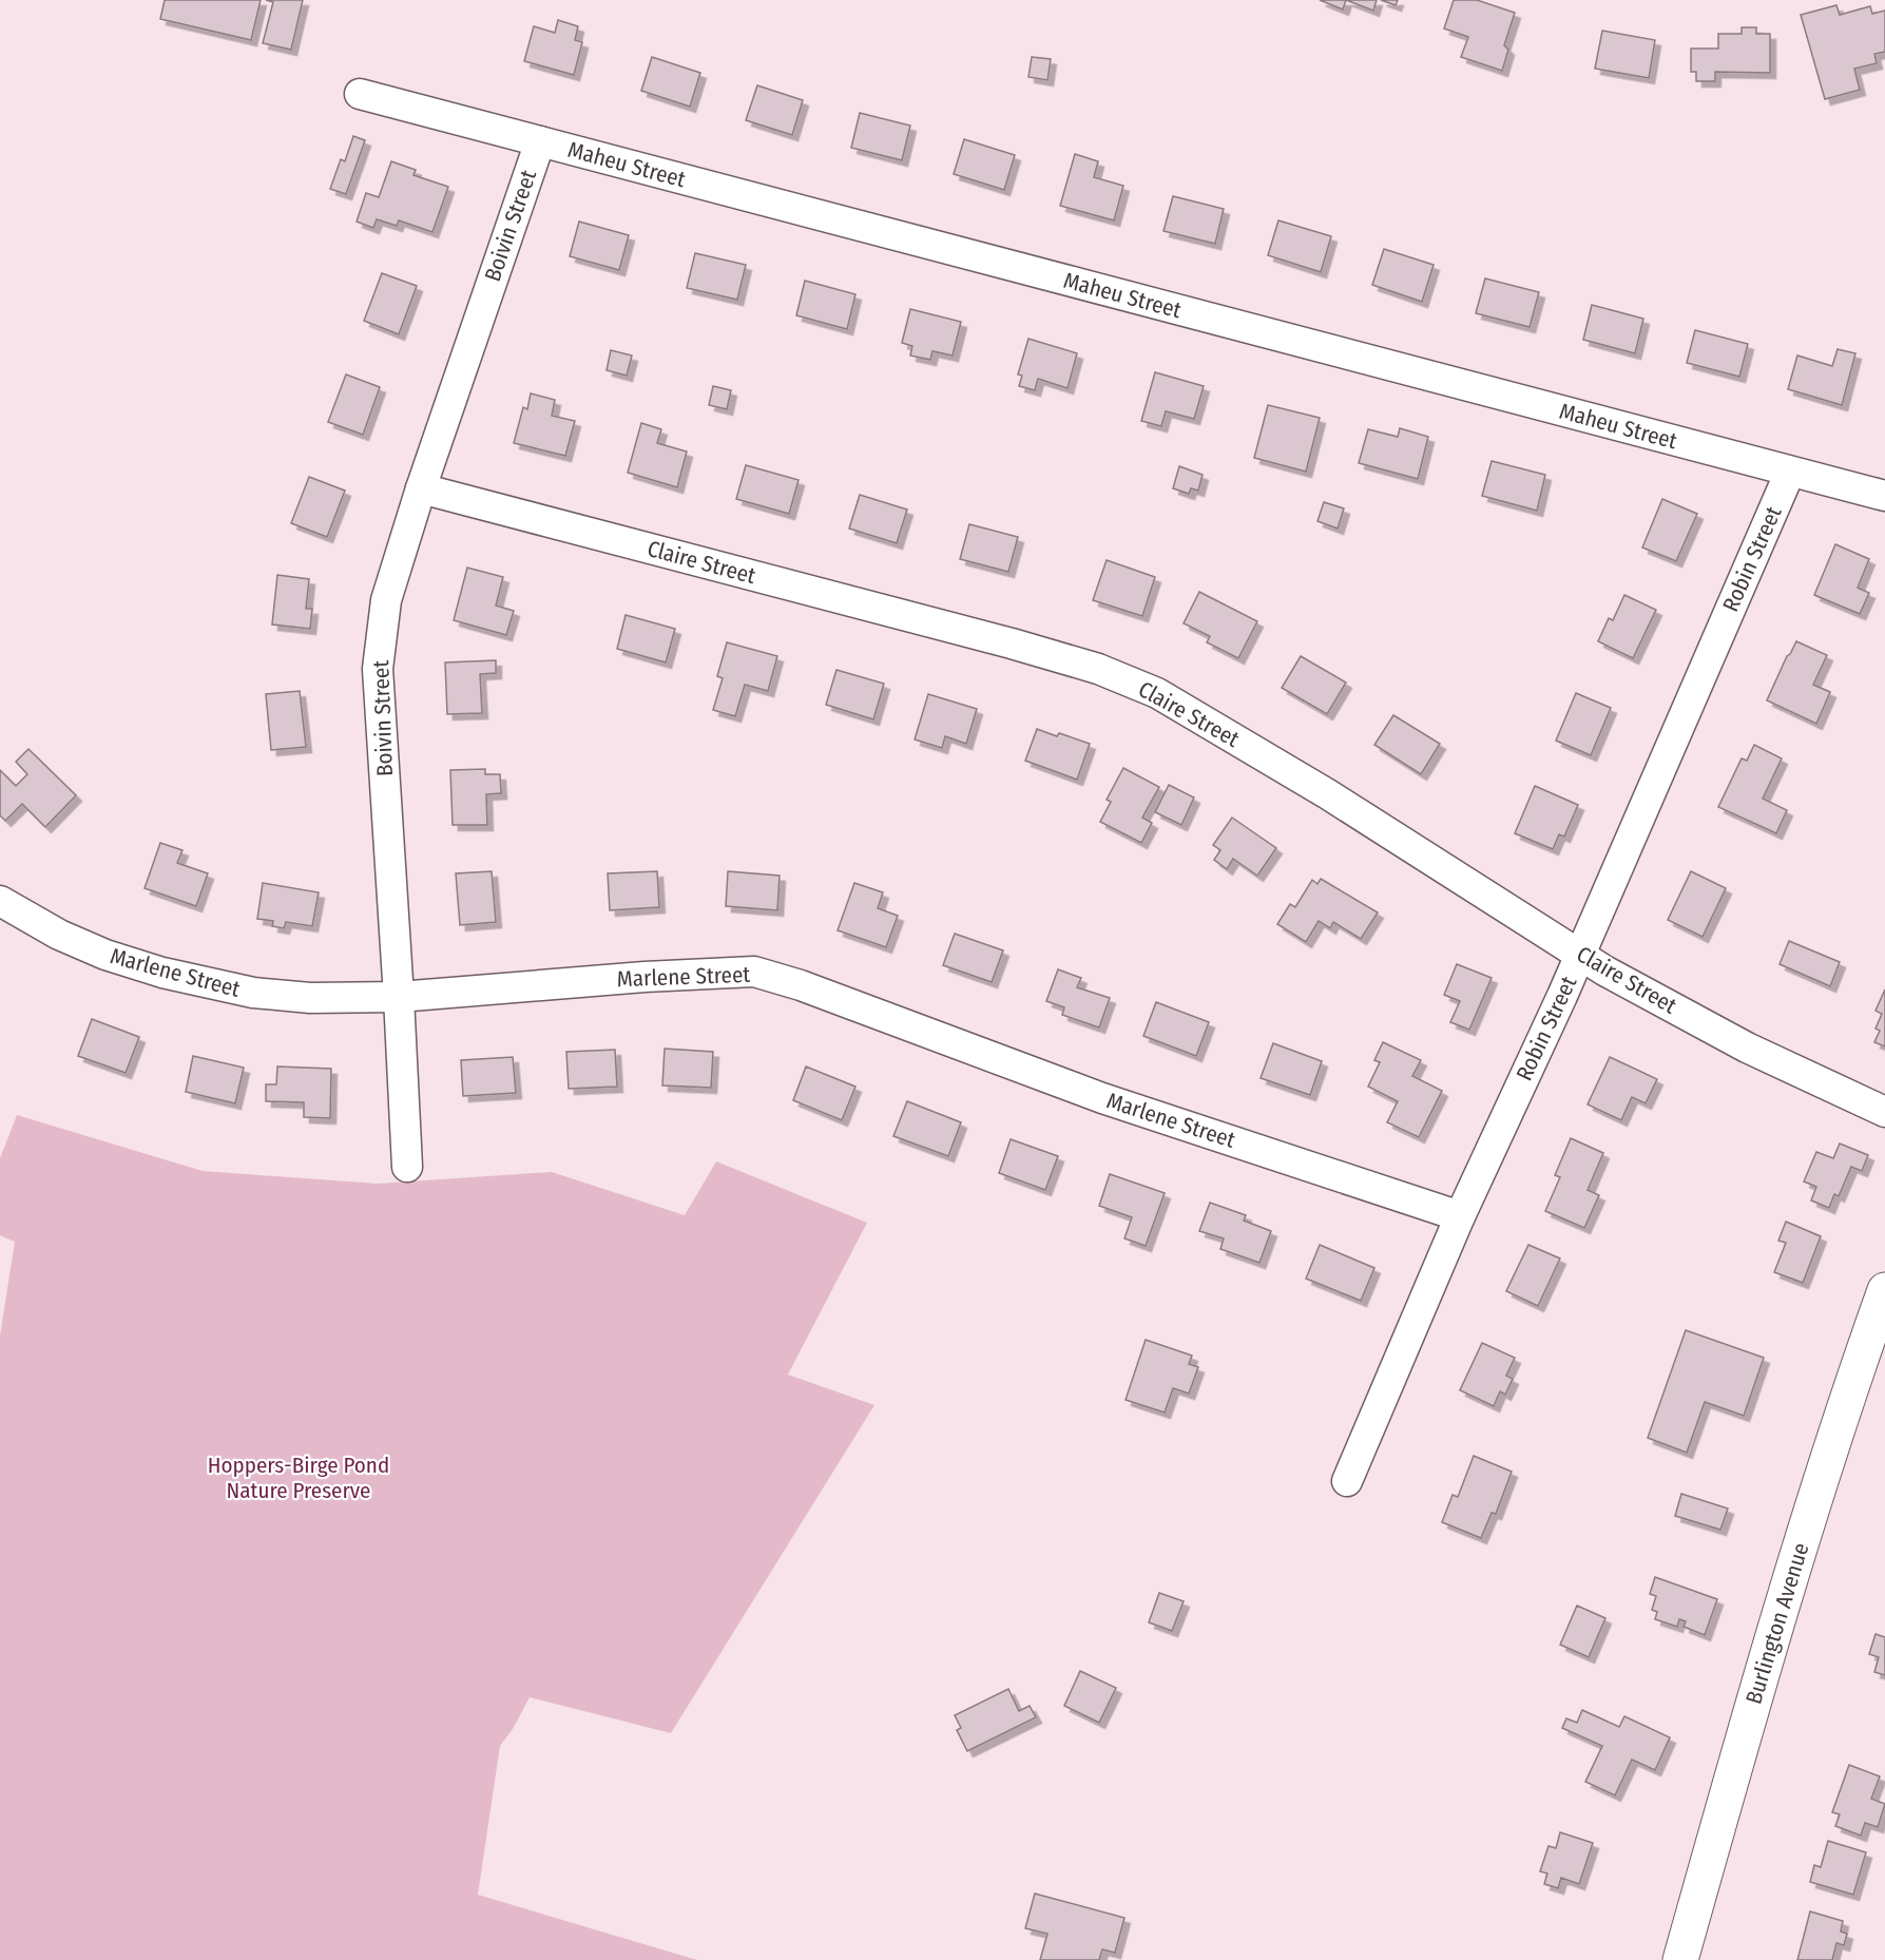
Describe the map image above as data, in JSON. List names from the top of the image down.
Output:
{
  "streets": {
    "main road": ["Burlington Avenue"],
    "street": [
      "Maheu Street",
      "Boivin Street",
      "Robin Street",
      "Claire Street",
      "Marlene Street"
    ]
  },
  "crossings": [
    ["Maheu Street", "Boivin Street"],
    ["Maheu Street", "Robin Street"],
    ["Boivin Street", "Claire Street"],
    ["Boivin Street", "Marlene Street"],
    ["Robin Street", "Claire Street"],
    ["Robin Street", "Marlene Street"]
  ],
  "parks": ["Hoppers-Birge Pond Nature Preserve"]
}
